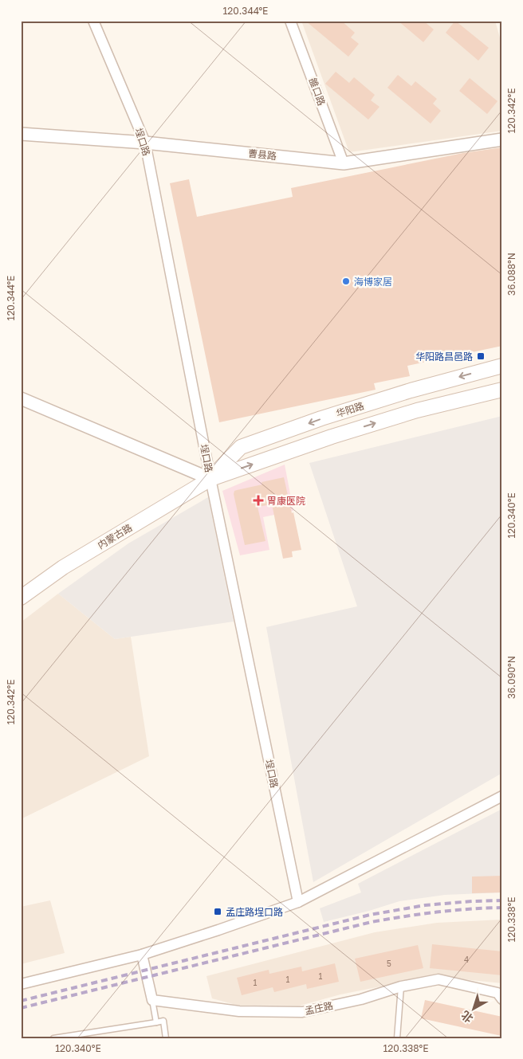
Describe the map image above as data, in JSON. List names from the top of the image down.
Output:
{
  "streets": {
    "main road": ["华阳路", "内蒙古路"],
    "street": [
      "雒口路",
      "埕口路",
      "曹县路",
      "孟庄路"
    ]
  },
  "crossings": [
    ["雒口路", "曹县路"],
    ["埕口路", "曹县路"],
    ["埕口路", "华阳路"],
    ["埕口路", "内蒙古路"],
    ["华阳路", "内蒙古路"]
  ],
  "places": {
    "other": ["海博家居"],
    "transit": ["华阳路昌邑路", "孟庄路埕口路"],
    "health": ["胃康医院"]
  },
  "house_numbers": [
    "4",
    "5",
    "1",
    "1",
    "1"
  ],
  "north": "bottom left",
  "coordinates": [
    "120.344°E",
    "120.342°E",
    "36.088°N",
    "120.340°E",
    "36.090°N",
    "120.338°E"
  ]
}
